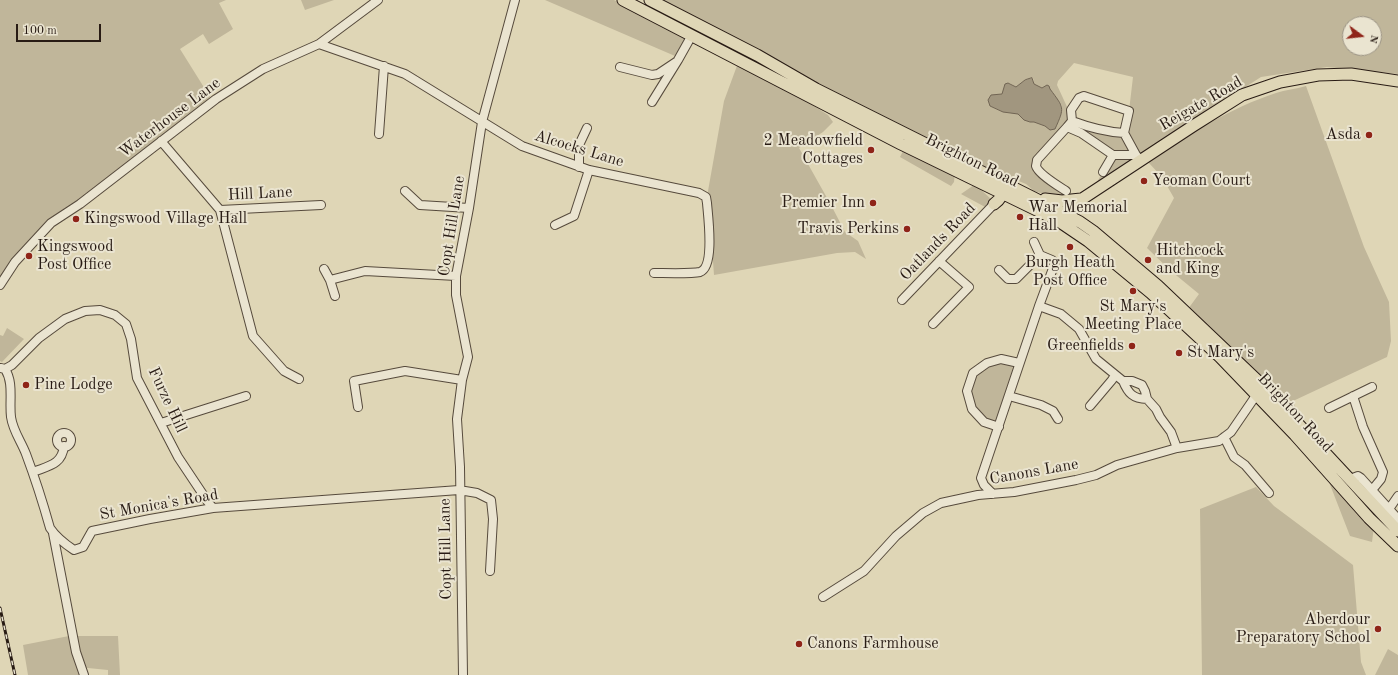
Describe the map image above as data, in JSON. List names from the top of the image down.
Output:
{
  "streets": {
    "highway": ["Reigate Road", "Brighton Road"],
    "street": [
      "Waterhouse Lane",
      "Alcocks Lane",
      "Hill Lane",
      "Copt Hill Lane",
      "Oatlands Road",
      "Furze Hill",
      "Canons Lane",
      "St Monica's Road"
    ]
  },
  "crossings": [
    ["Reigate Road", "Brighton Road"],
    ["Waterhouse Lane", "Alcocks Lane"],
    ["Waterhouse Lane", "Hill Lane"],
    ["Alcocks Lane", "Copt Hill Lane"],
    ["Brighton Road", "Canons Lane"],
    ["Copt Hill Lane", "St Monica's Road"],
    ["Furze Hill", "St Monica's Road"]
  ],
  "places": [
    "Asda",
    "2 Meadowfield Cottages",
    "Yeoman Court",
    "Premier Inn",
    "War Memorial Hall",
    "Kingswood Village Hall",
    "Travis Perkins",
    "Burgh Heath Post Office",
    "Kingswood Post Office",
    "Hitchcock and King",
    "St Mary's Meeting Place",
    "Greenfields",
    "St Mary's",
    "Pine Lodge",
    "Aberdour Preparatory School",
    "Canons Farmhouse"
  ],
  "scale_bar": "100 m",
  "north": "right"
}
